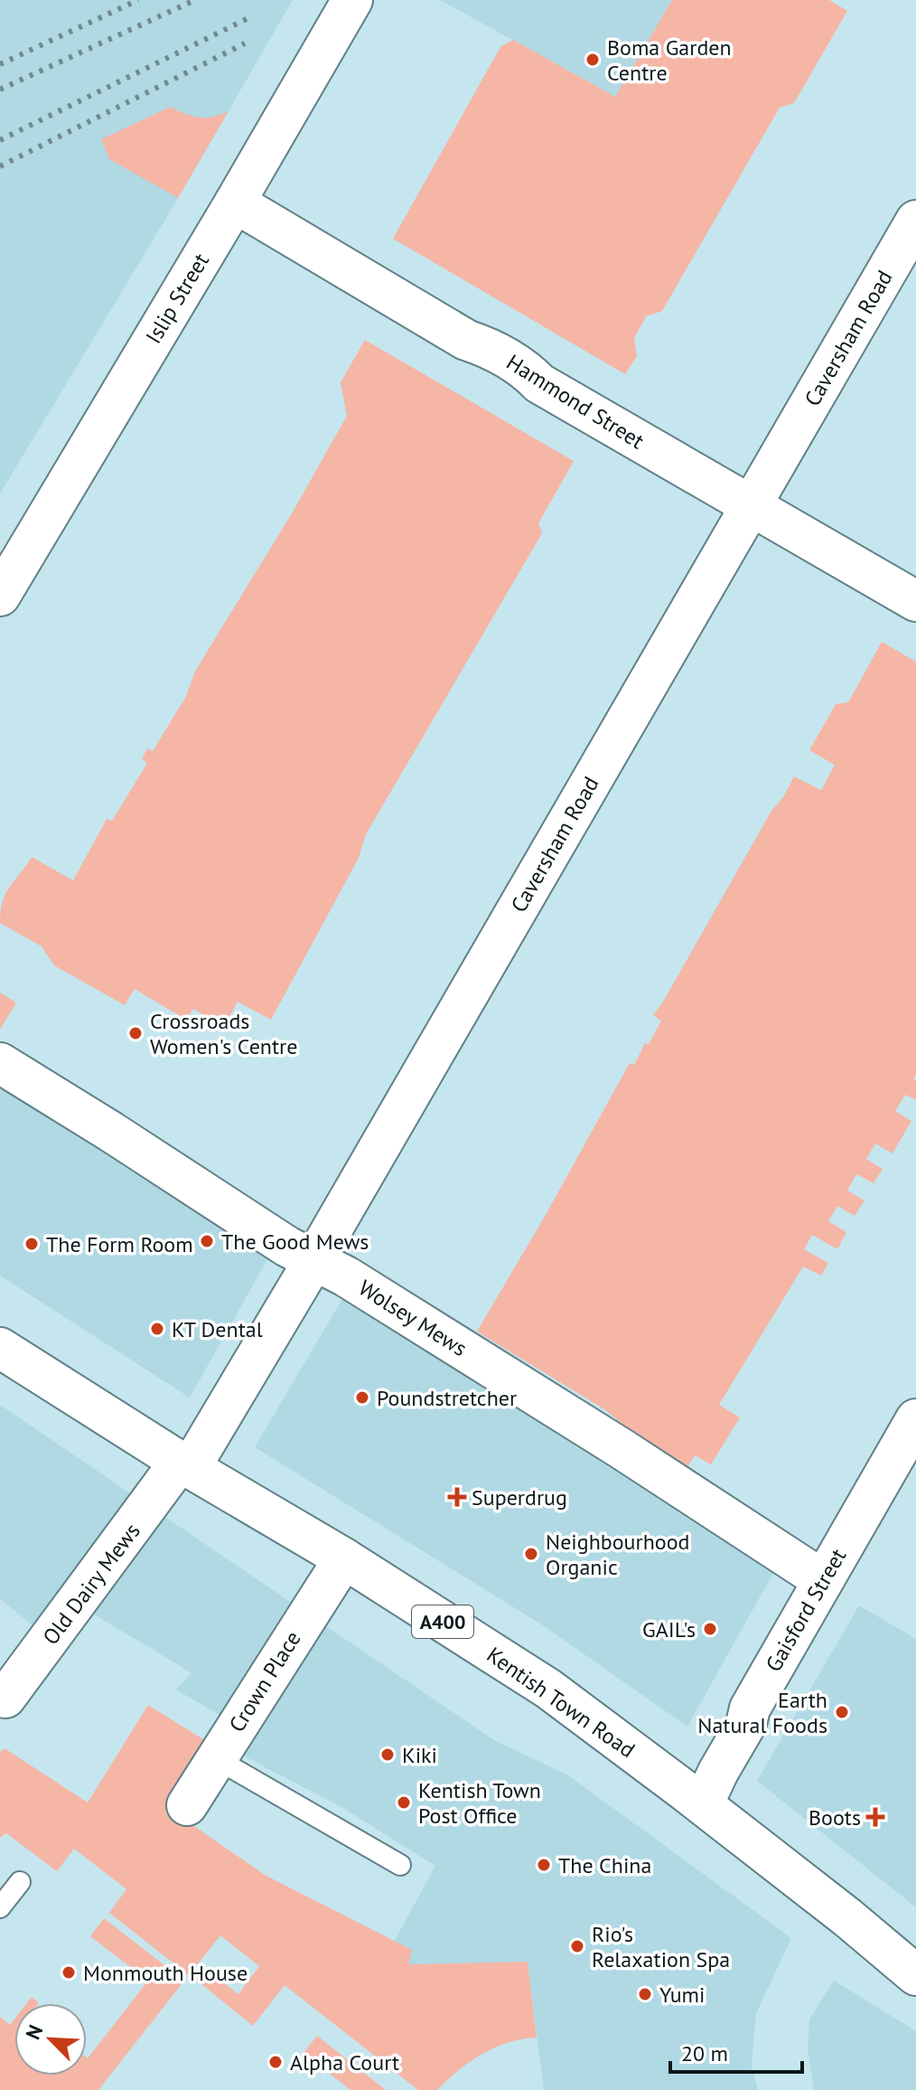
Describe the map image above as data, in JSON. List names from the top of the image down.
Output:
{
  "streets": {
    "street": [
      "Islip Street",
      "Caversham Road",
      "Hammond Street",
      "Wolsey Mews",
      "Old Dairy Mews",
      "Gaisford Street",
      "A400",
      "Crown Place",
      "Kentish Town Road"
    ]
  },
  "crossings": [
    ["Islip Street", "Hammond Street"],
    ["Caversham Road", "Hammond Street"],
    ["Caversham Road", "Wolsey Mews"],
    ["Caversham Road", "Old Dairy Mews"],
    ["Caversham Road", "Kentish Town Road"],
    ["Wolsey Mews", "Gaisford Street"],
    ["Old Dairy Mews", "Kentish Town Road"],
    ["Gaisford Street", "Kentish Town Road"],
    ["Crown Place", "Kentish Town Road"]
  ],
  "places": {
    "other": [
      "Boma Garden Centre",
      "Crossroads Women's Centre",
      "The Good Mews",
      "The Form Room",
      "KT Dental",
      "Poundstretcher",
      "Neighbourhood Organic",
      "GAIL's",
      "Earth Natural Foods",
      "Kiki",
      "Kentish Town Post Office",
      "The China",
      "Rio's Relaxation Spa",
      "Monmouth House",
      "Yumi",
      "Alpha Court"
    ],
    "health": ["Superdrug", "Boots"]
  },
  "scale_bar": "20 m",
  "north": "top left"
}
